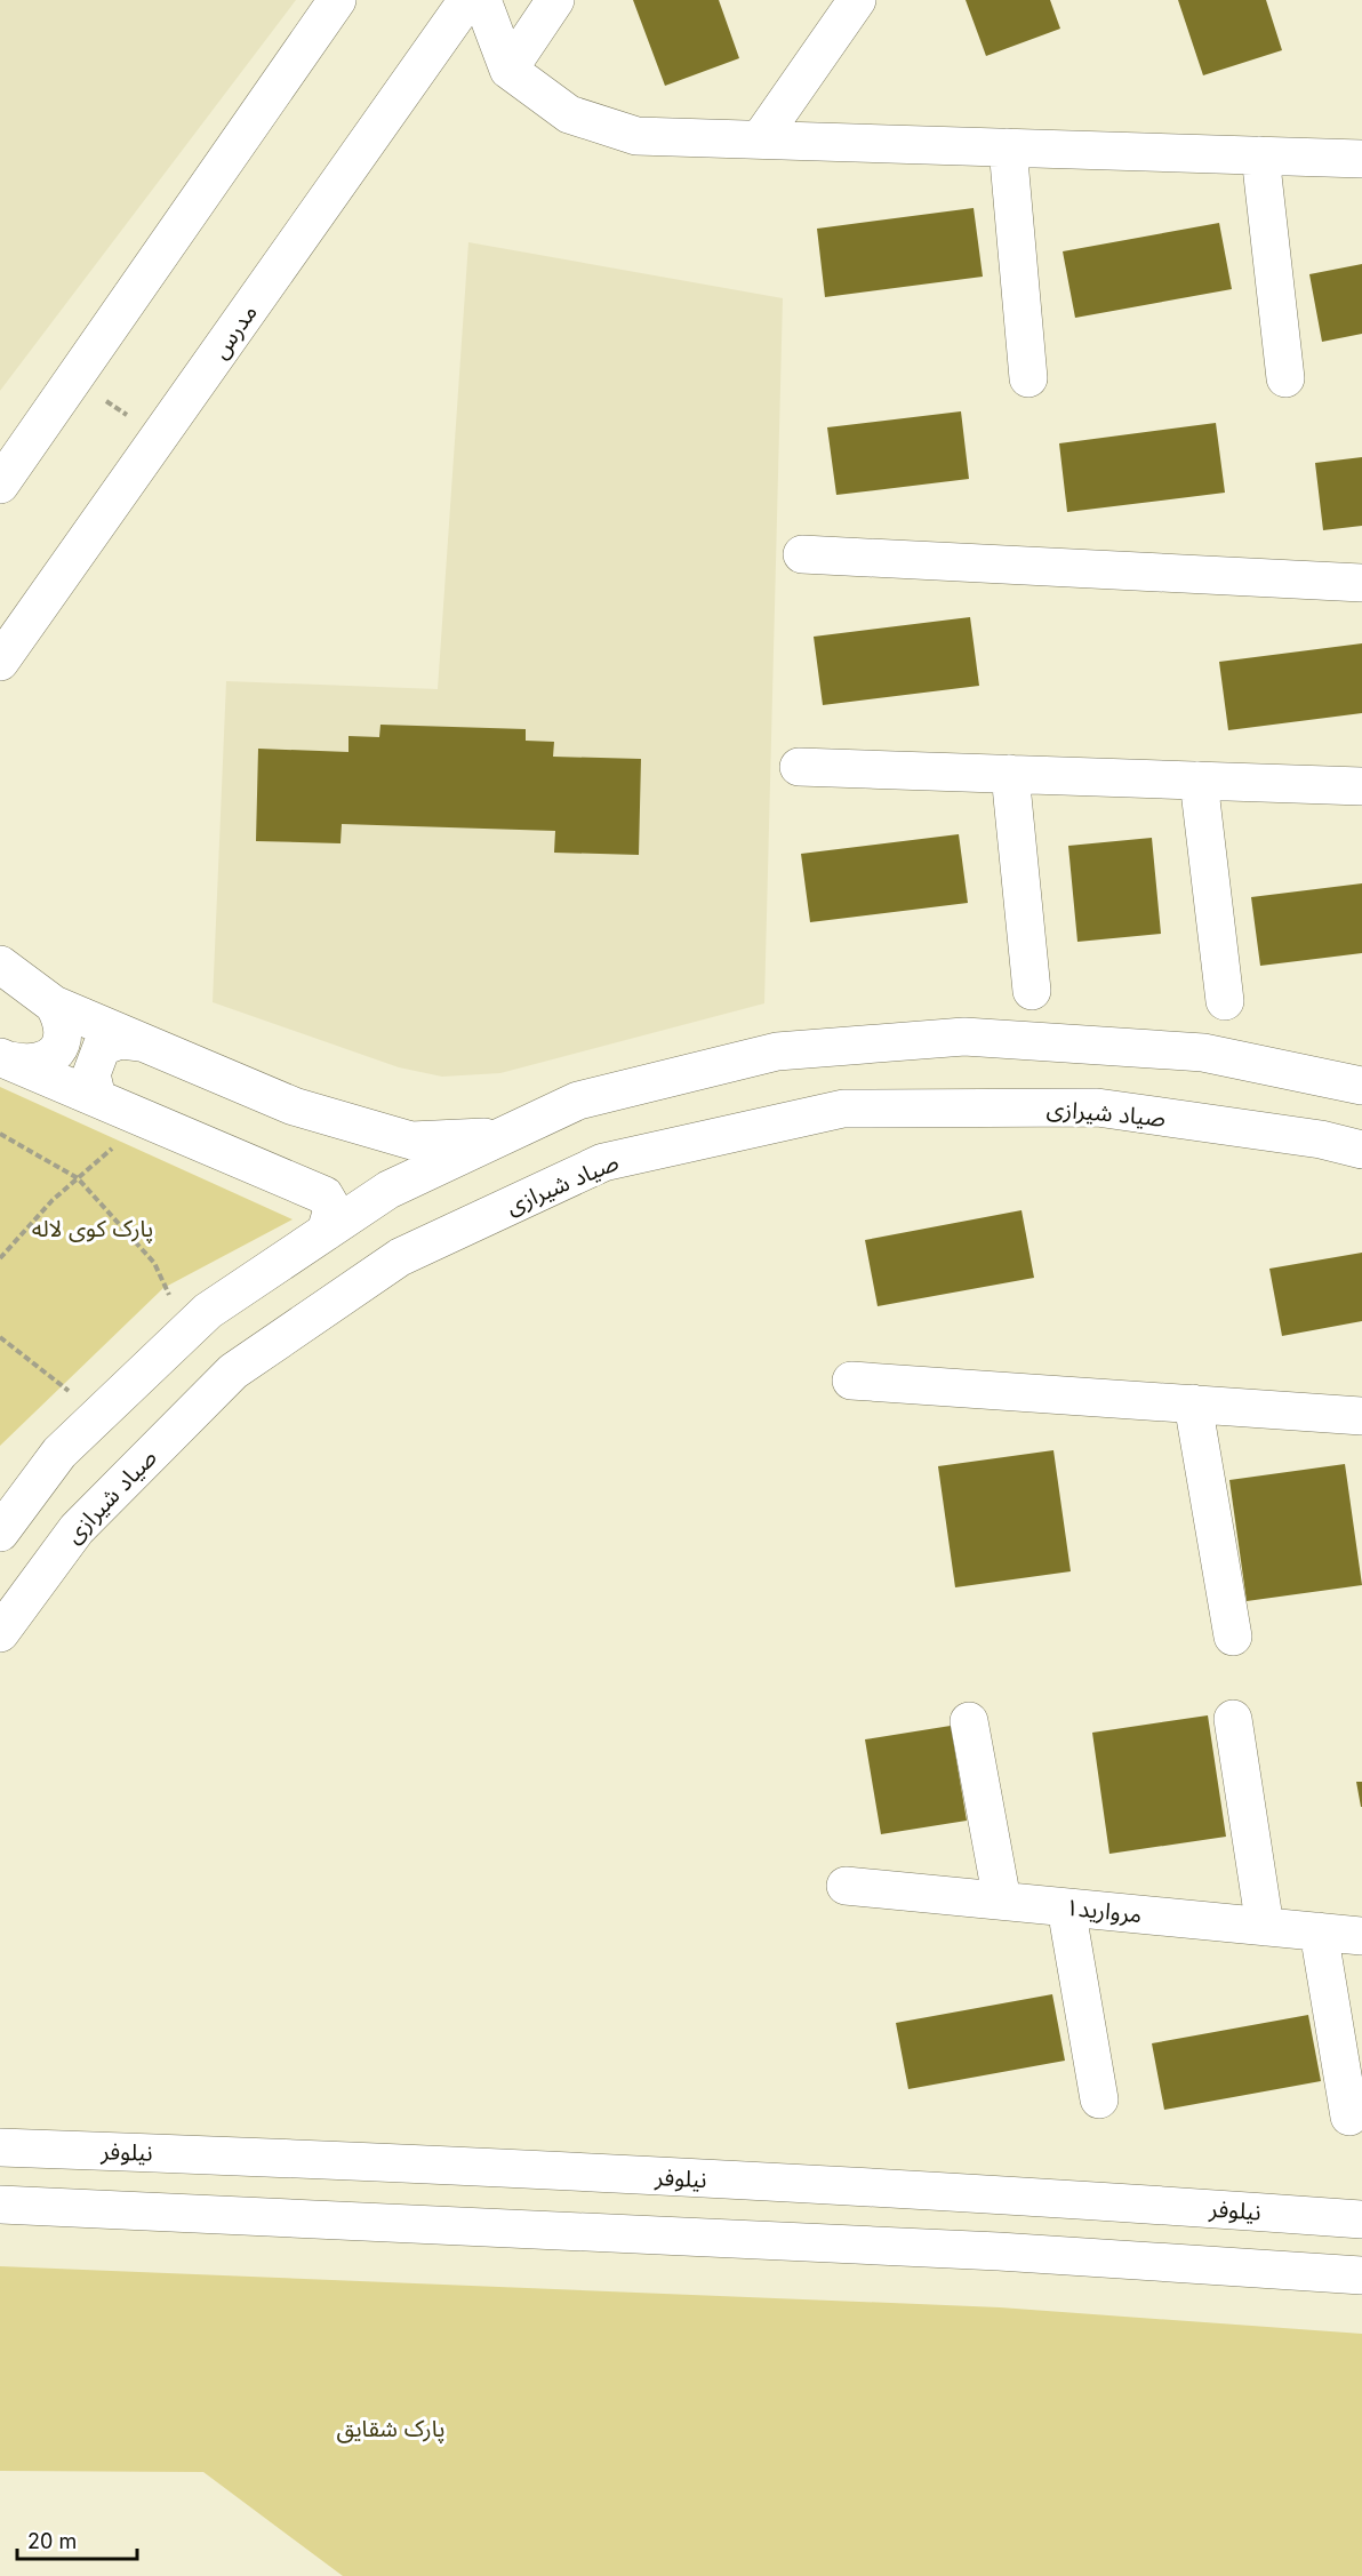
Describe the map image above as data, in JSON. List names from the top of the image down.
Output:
{
  "streets": {
    "street": [
      "مدرس",
      "صیاد شیرازی",
      "مروارید۱",
      "نیلوفر"
    ]
  },
  "parks": ["پارک کوی لاله", "پارک شقایق"],
  "scale_bar": "20 m"
}
